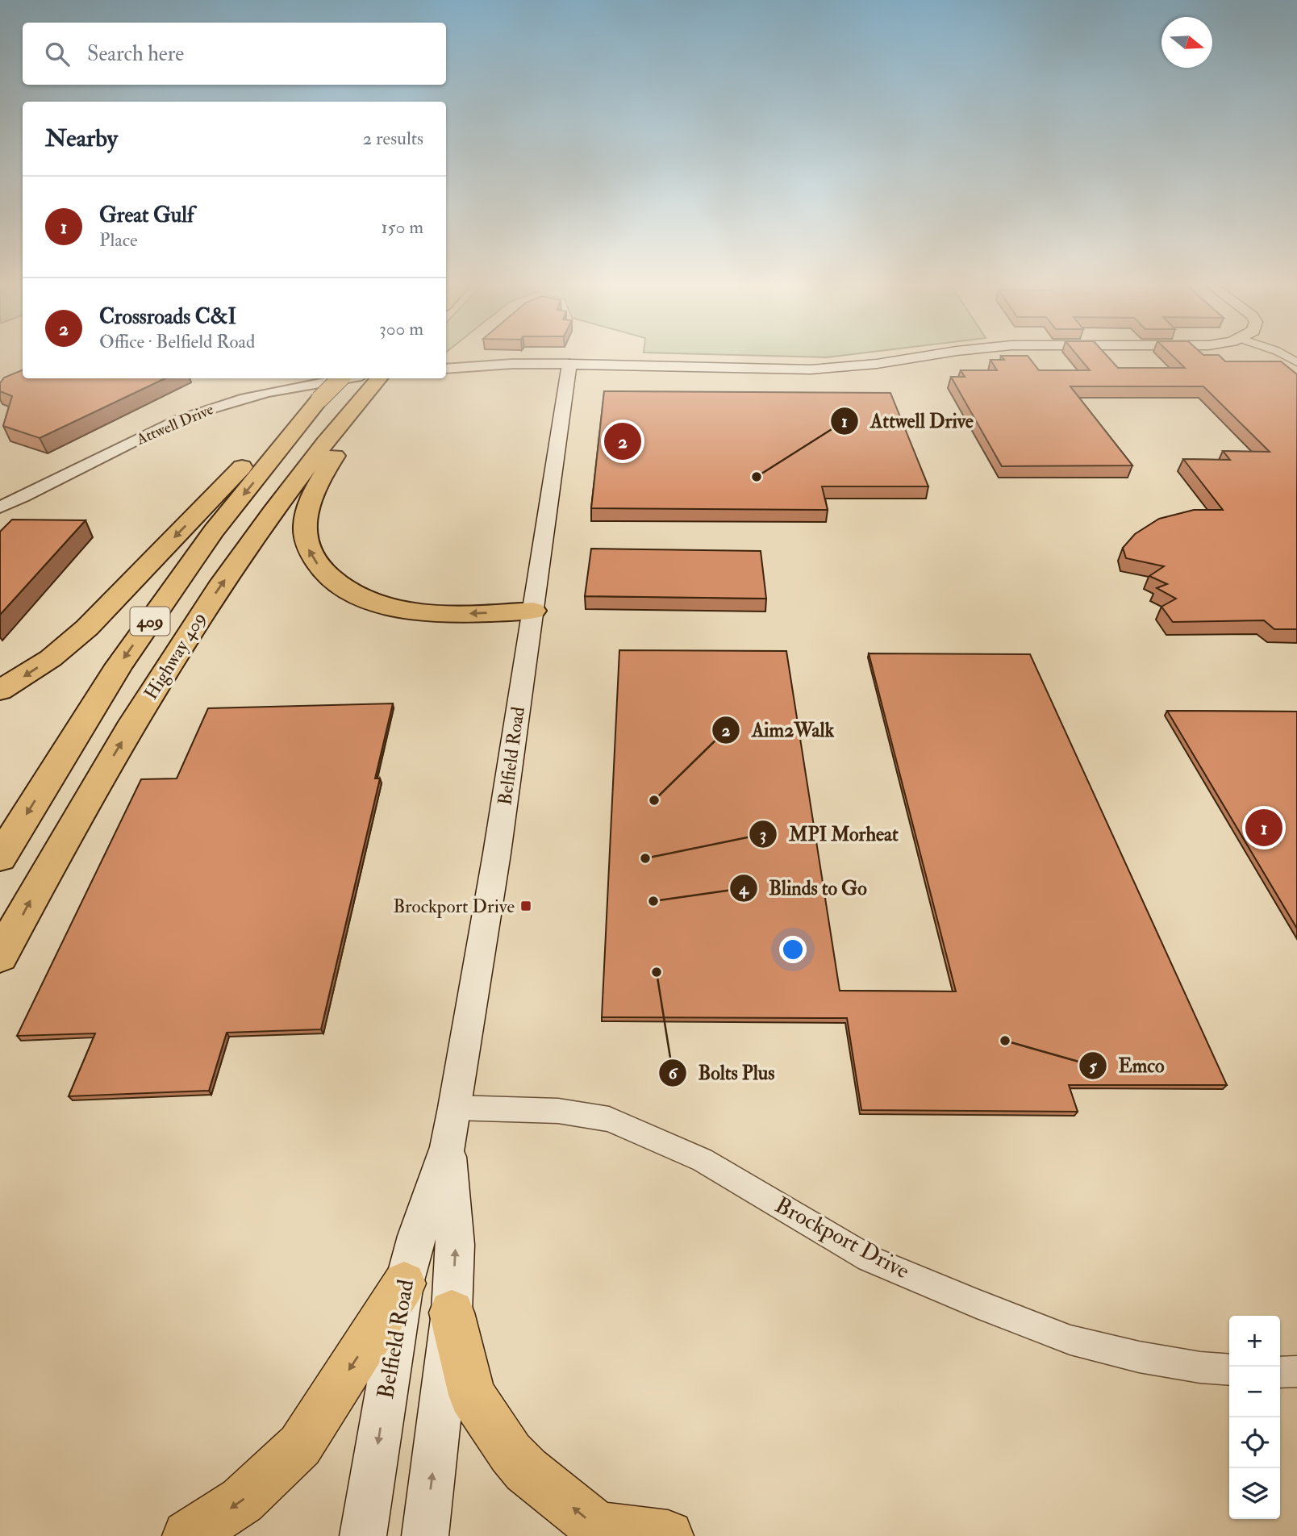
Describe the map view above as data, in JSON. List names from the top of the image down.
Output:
{
  "streets": {
    "highway": ["409", "Highway 409"],
    "main road": ["Belfield Road"],
    "street": ["Attwell Drive", "Brockport Drive"]
  },
  "crossings": [
    ["Attwell Drive", "Highway 409"],
    ["Belfield Road", "Brockport Drive"]
  ],
  "places": {
    "other": [
      "Attwell Drive",
      "Aim2Walk",
      "MPI Morheat",
      "Blinds to Go",
      "Bolts Plus",
      "Emco"
    ],
    "transit": ["Brockport Drive"]
  },
  "north": "right",
  "page": {
    "search": "Search here",
    "heading": ["Nearby", "2 results"],
    "list": [
      {
        "mark": "1",
        "name": "Great Gulf",
        "note": "Place",
        "value": "150 m"
      },
      {
        "mark": "2",
        "name": "Crossroads C&I",
        "note": "Office · Belfield Road",
        "value": "300 m"
      }
    ],
    "pins": ["2", "1"],
    "map_buttons": ["+", "−"]
  }
}
